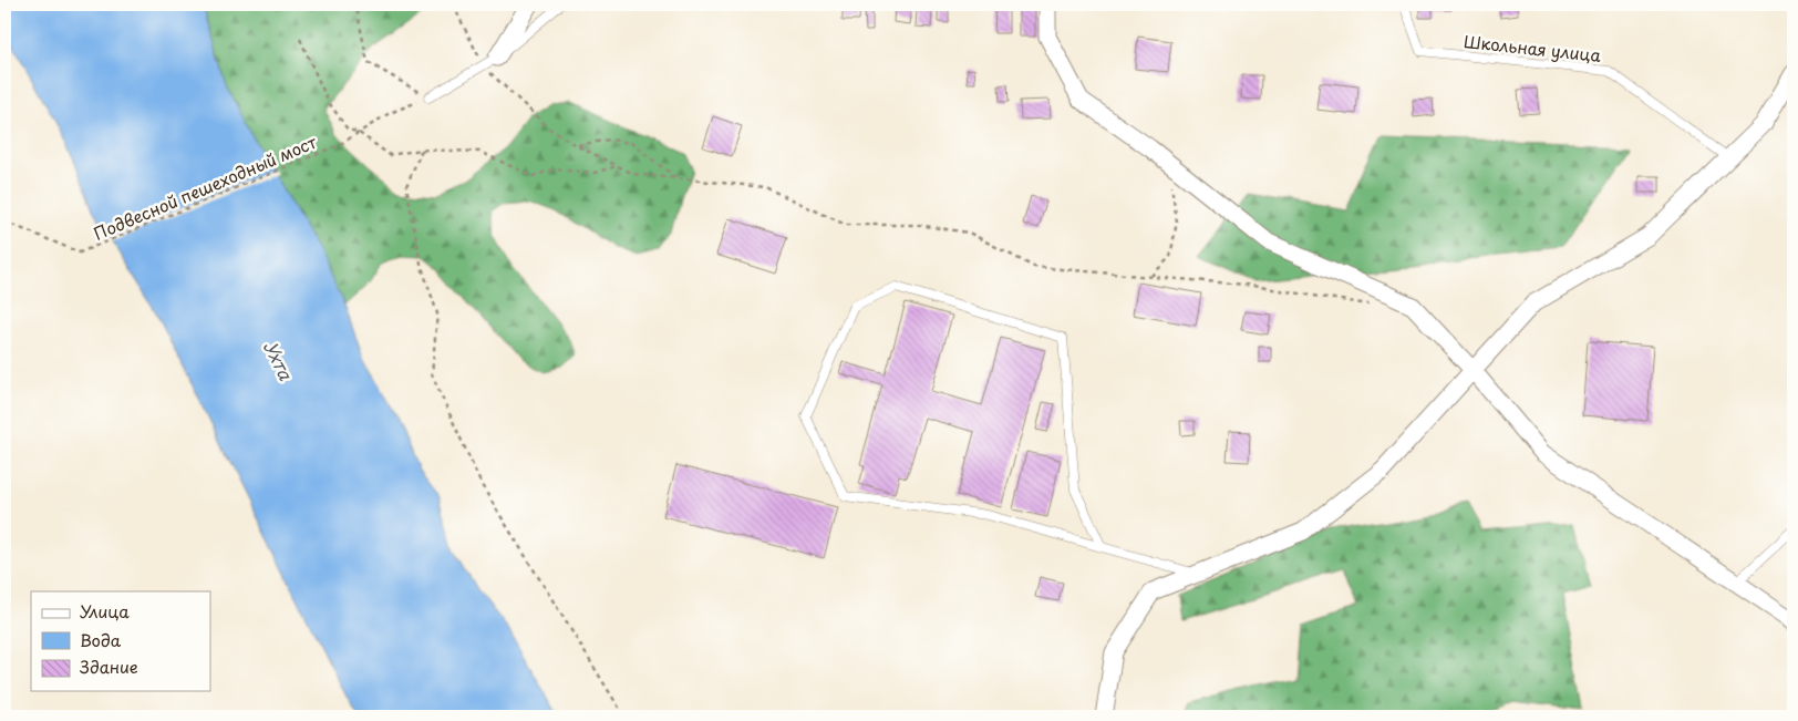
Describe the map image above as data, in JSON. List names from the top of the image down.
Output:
{
  "streets": {
    "lane": ["Школьная улица"],
    "path": ["Подвесной пешеходный мост"]
  },
  "water": ["Ухта"],
  "legend": ["Улица", "Вода", "Здание"]
}
